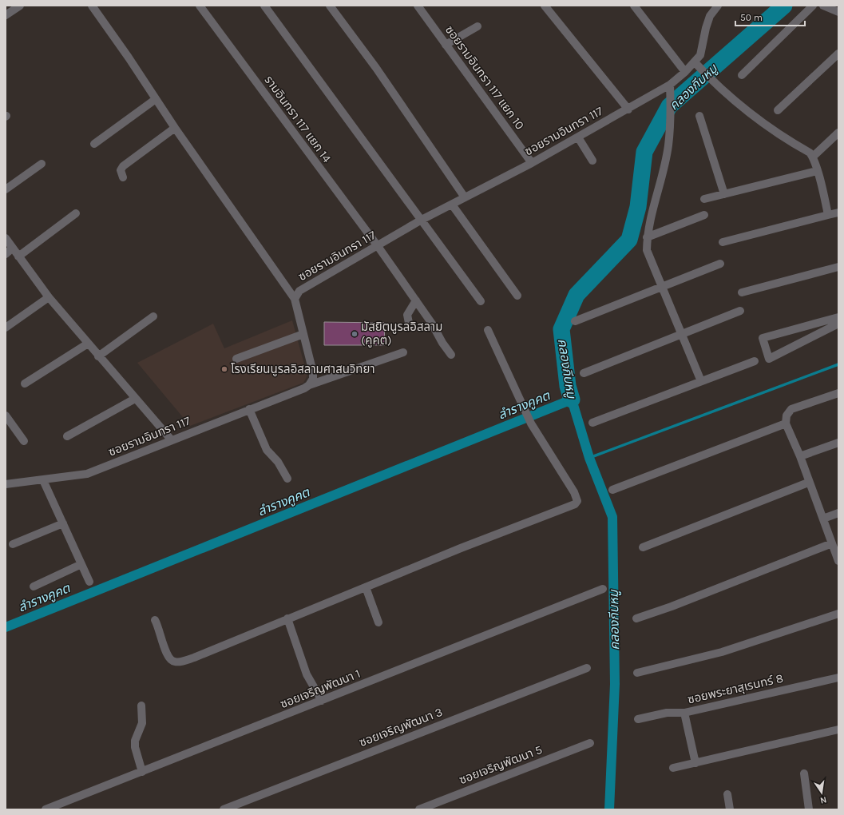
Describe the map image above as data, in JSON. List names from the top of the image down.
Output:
{
  "streets": {
    "street": [
      "ซอยรามอินทรา 117 แยก 10",
      "รามอินทรา 117 แยก 14",
      "ซอยรามอินทรา 117",
      "ซอยเจริญพัฒนา 1",
      "ซอยพระยาสุเรนทร์ 8",
      "ซอยเจริญพัฒนา 3",
      "ซอยเจริญพัฒนา 5"
    ]
  },
  "crossings": [
    ["ซอยรามอินทรา 117 แยก 10", "ซอยรามอินทรา 117"],
    ["รามอินทรา 117 แยก 14", "ซอยรามอินทรา 117"]
  ],
  "water": ["คลองกีบหมู", "ลำรางคูคต"],
  "places": ["มัสยิตนูรลอิสลาม (คูคต)", "โรงเรียนนูรลอิสลามศาสนวิทยา"],
  "scale_bar": "50 m",
  "north": "bottom"
}
